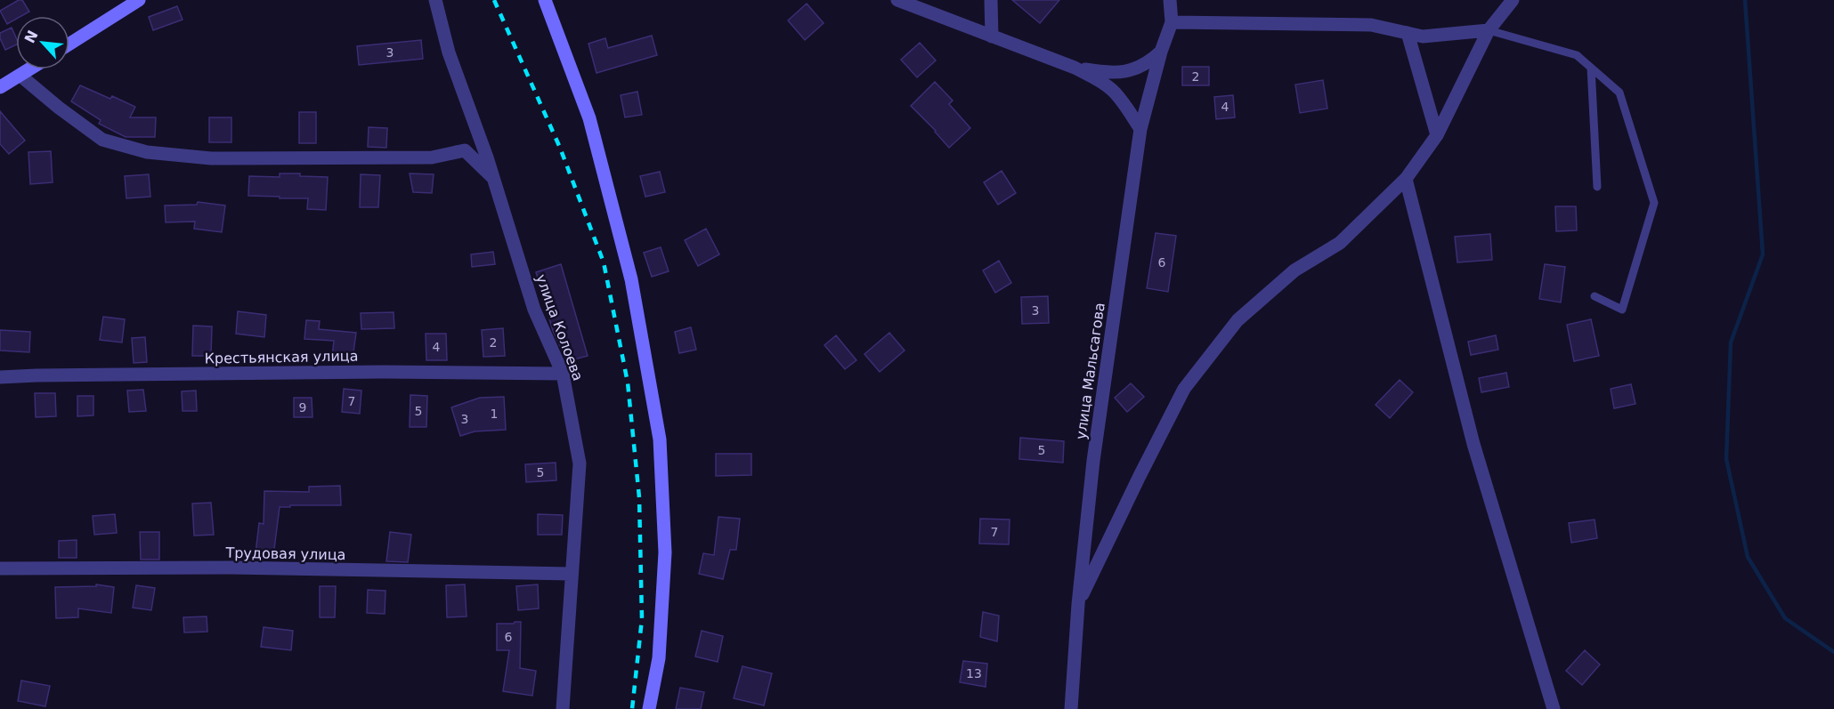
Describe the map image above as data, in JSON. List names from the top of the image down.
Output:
{
  "streets": {
    "street": [
      "улица Колоева",
      "Крестьянская улица",
      "улица Мальсагова",
      "Трудовая улица"
    ]
  },
  "crossings": [
    ["улица Колоева", "Крестьянская улица"],
    ["улица Колоева", "Трудовая улица"]
  ],
  "house_numbers": [
    "3",
    "2",
    "4",
    "6",
    "3",
    "2",
    "4",
    "7",
    "9",
    "5",
    "1",
    "3",
    "5",
    "5",
    "7",
    "6",
    "13"
  ],
  "north": "top left"
}
